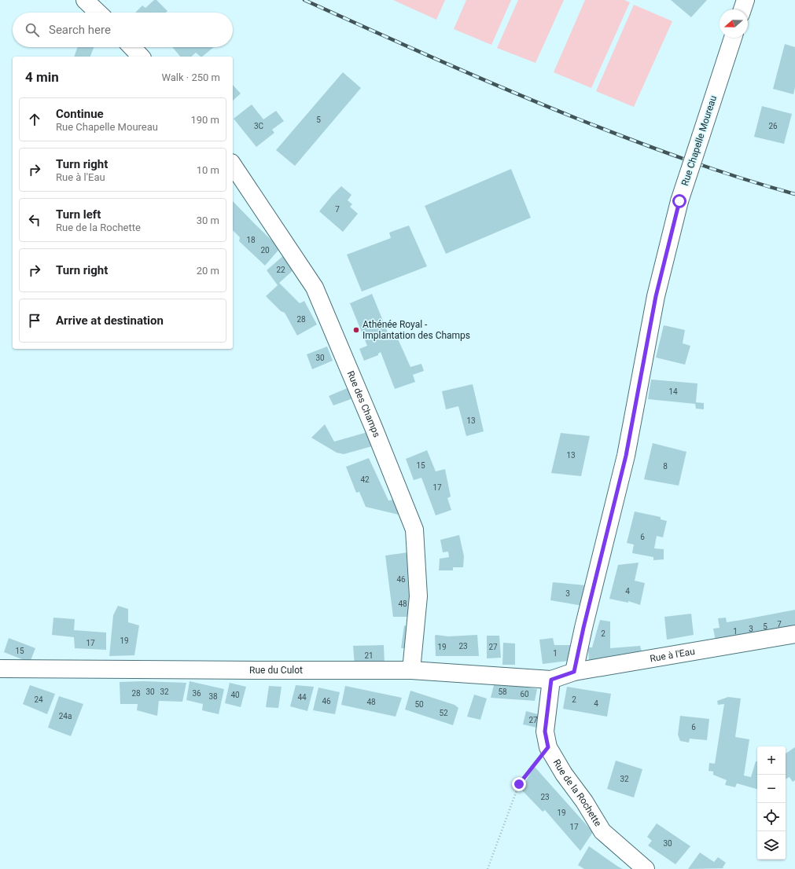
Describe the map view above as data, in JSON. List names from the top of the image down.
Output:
{
  "streets": {
    "street": [
      "Rue Chapelle Moureau",
      "Rue des Champs",
      "Rue à l'Eau",
      "Rue du Culot",
      "Rue de la Rochette"
    ]
  },
  "crossings": [
    ["Rue Chapelle Moureau", "Rue à l'Eau"],
    ["Rue des Champs", "Rue du Culot"],
    ["Rue à l'Eau", "Rue du Culot"],
    ["Rue à l'Eau", "Rue de la Rochette"],
    ["Rue du Culot", "Rue de la Rochette"]
  ],
  "places": ["Athénée Royal - Implantation des Champs"],
  "house_numbers": [
    "5",
    "3C",
    "26",
    "7",
    "18",
    "20",
    "22",
    "28",
    "30",
    "14",
    "13",
    "13",
    "15",
    "8",
    "42",
    "17",
    "6",
    "46",
    "4",
    "3",
    "48",
    "7",
    "5",
    "3",
    "1",
    "2",
    "19",
    "17",
    "23",
    "19",
    "27",
    "15",
    "1",
    "21",
    "30",
    "32",
    "58",
    "28",
    "36",
    "60",
    "40",
    "38",
    "44",
    "24",
    "2",
    "46",
    "48",
    "4",
    "50",
    "52",
    "24a",
    "27",
    "6",
    "32",
    "23",
    "19",
    "17",
    "30"
  ],
  "north": "left",
  "page": {
    "search": "Search here",
    "heading": ["4 min", "Walk · 250 m"],
    "list": [
      ["Continue", "Rue Chapelle Moureau", "190 m"],
      ["Turn right", "Rue à l'Eau", "10 m"],
      ["Turn left", "Rue de la Rochette", "30 m"],
      ["Turn right", "20 m"],
      "Arrive at destination"
    ],
    "map_buttons": ["+", "−"]
  }
}
